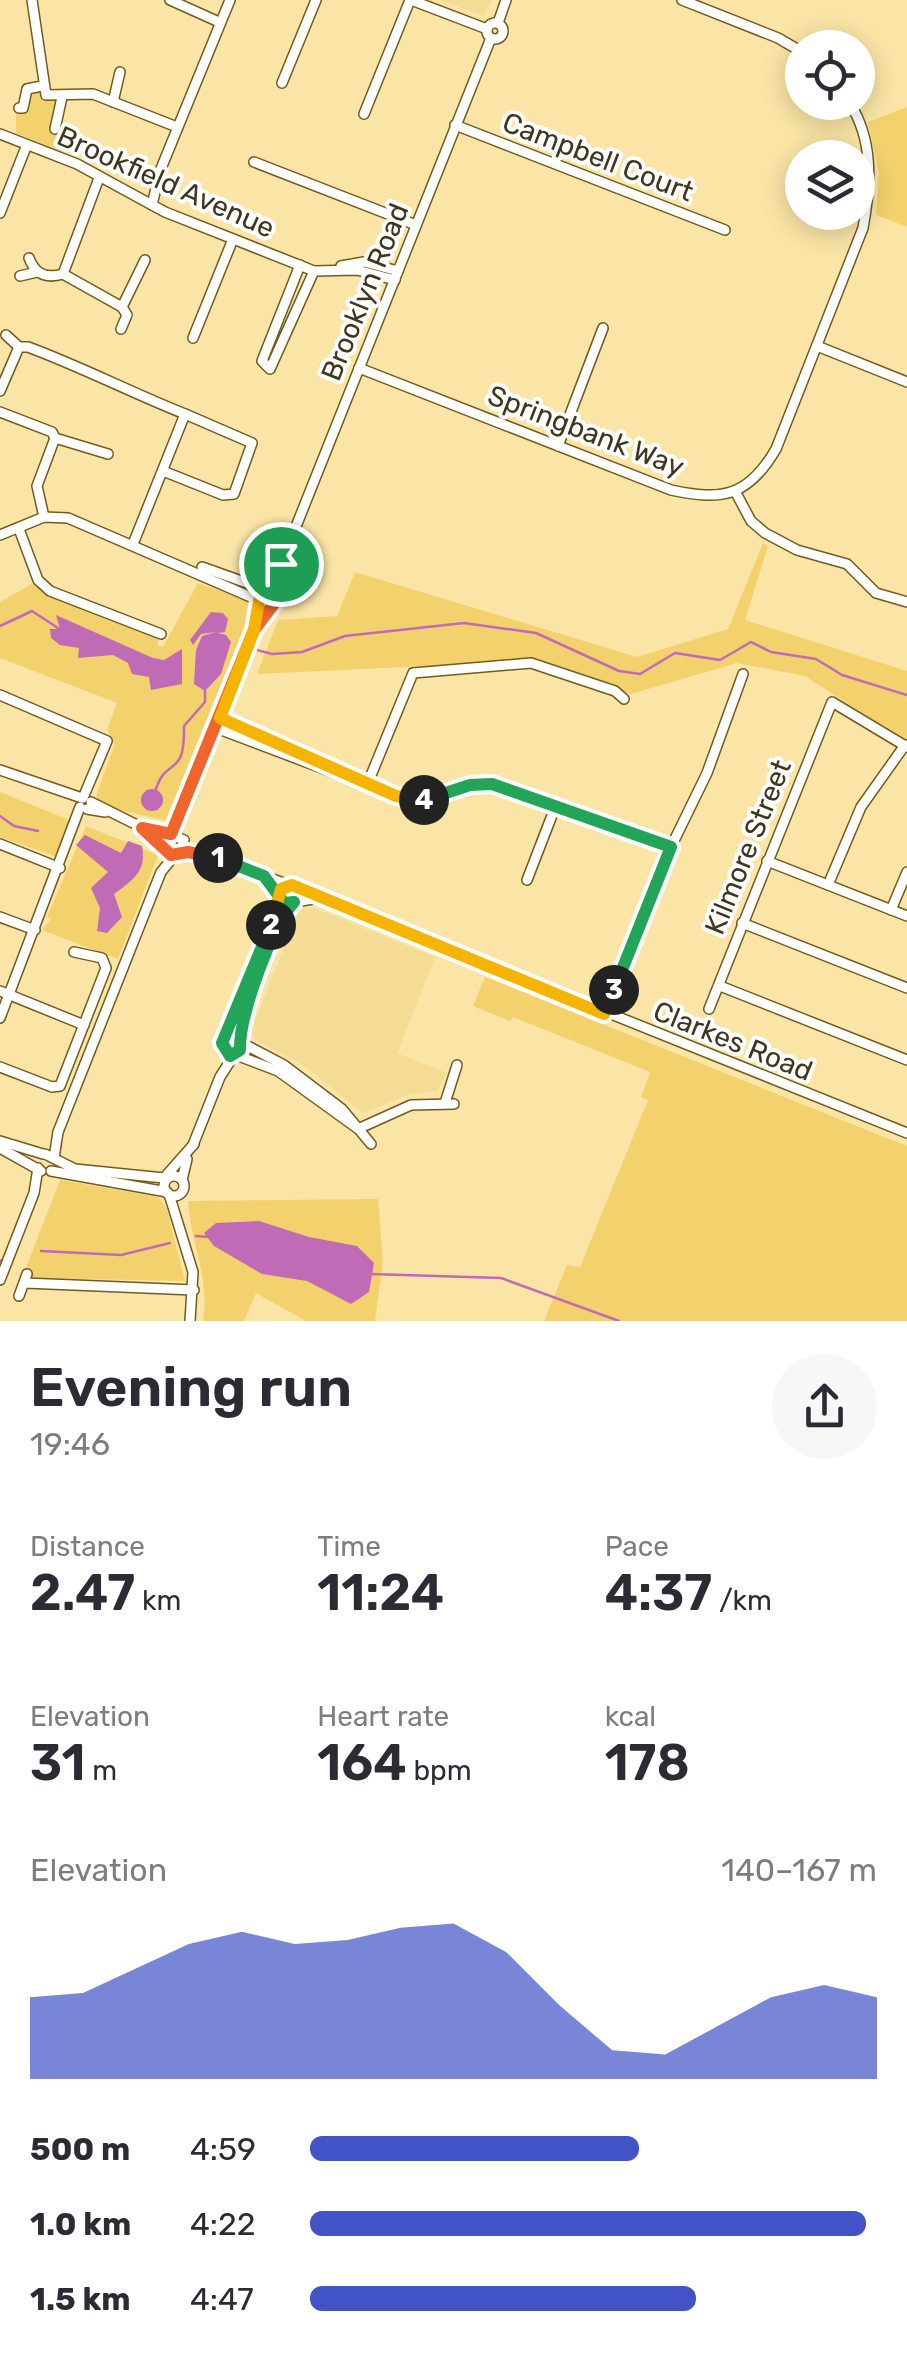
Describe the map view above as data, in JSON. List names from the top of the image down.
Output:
{
  "streets": {
    "street": [
      "Campbell Court",
      "Brookfield Avenue",
      "Brooklyn Road",
      "Springbank Way",
      "Kilmore Street",
      "Clarkes Road"
    ]
  },
  "crossings": [
    ["Campbell Court", "Brooklyn Road"],
    ["Brookfield Avenue", "Brooklyn Road"],
    ["Brooklyn Road", "Springbank Way"],
    ["Brooklyn Road", "Clarkes Road"]
  ],
  "page": {
    "pins": [
      "4",
      "1",
      "2",
      "3"
    ],
    "heading": ["Evening run", "19:46"],
    "stats": [
      ["Distance", "2.47 km"],
      ["Time", "11:24"],
      ["Pace", "4:37 /km"],
      ["Elevation", "31 m"],
      ["Heart rate", "164 bpm"],
      ["kcal", "178"]
    ],
    "chart": ["Elevation", "140–167 m"],
    "list": [
      {
        "name": "500 m",
        "note": "4:59"
      },
      {
        "name": "1.0 km",
        "note": "4:22"
      },
      {
        "name": "1.5 km",
        "note": "4:47"
      }
    ]
  }
}
